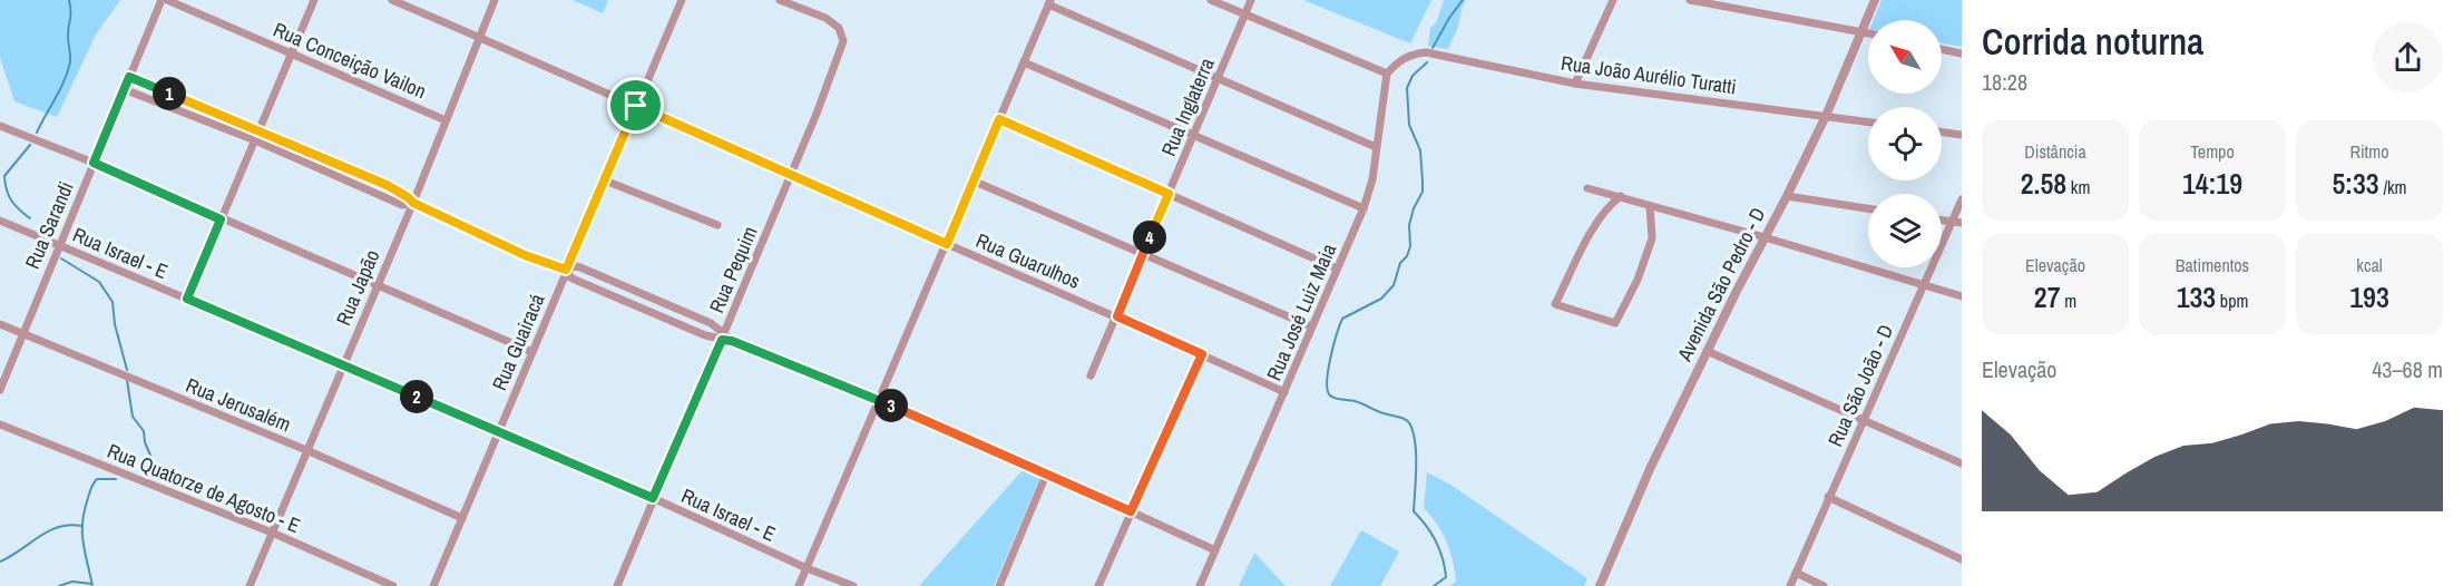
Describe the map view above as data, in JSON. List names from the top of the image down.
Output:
{
  "streets": {
    "street": [
      "Rua Conceição Vailon",
      "Rua João Aurélio Turatti",
      "Rua Inglaterra",
      "Rua Sarandi",
      "Rua Israel - E",
      "Rua Guarulhos",
      "Rua Pequim",
      "Avenida São Pedro - D",
      "Rua Japão",
      "Rua José Luiz Maia",
      "Rua Guairacá",
      "Rua São João - D",
      "Rua Jerusalém",
      "Rua Quatorze de Agosto - E"
    ]
  },
  "crossings": [
    ["Rua Conceição Vailon", "Rua Sarandi"],
    ["Rua Conceição Vailon", "Rua Japão"],
    ["Rua João Aurélio Turatti", "Avenida São Pedro - D"],
    ["Rua João Aurélio Turatti", "Rua José Luiz Maia"],
    ["Rua Inglaterra", "Rua Guarulhos"],
    ["Rua Sarandi", "Rua Israel - E"],
    ["Rua Sarandi", "Rua Jerusalém"],
    ["Rua Israel - E", "Rua Pequim"],
    ["Rua Israel - E", "Rua Japão"],
    ["Rua Israel - E", "Rua Guairacá"],
    ["Rua Guarulhos", "Rua Pequim"],
    ["Rua Guarulhos", "Rua Japão"],
    ["Rua Guarulhos", "Rua José Luiz Maia"],
    ["Rua Guarulhos", "Rua Guairacá"],
    ["Rua Japão", "Rua Jerusalém"],
    ["Rua Japão", "Rua Quatorze de Agosto - E"],
    ["Rua Guairacá", "Rua Jerusalém"]
  ],
  "north": "top left",
  "page": {
    "heading": ["Corrida noturna", "18:28"],
    "pins": [
      "1",
      "4",
      "2",
      "3"
    ],
    "stats": [
      ["Distância", "2.58 km"],
      ["Tempo", "14:19"],
      ["Ritmo", "5:33 /km"],
      ["Elevação", "27 m"],
      ["Batimentos", "133 bpm"],
      ["kcal", "193"]
    ],
    "chart": ["Elevação", "43–68 m"]
  }
}
